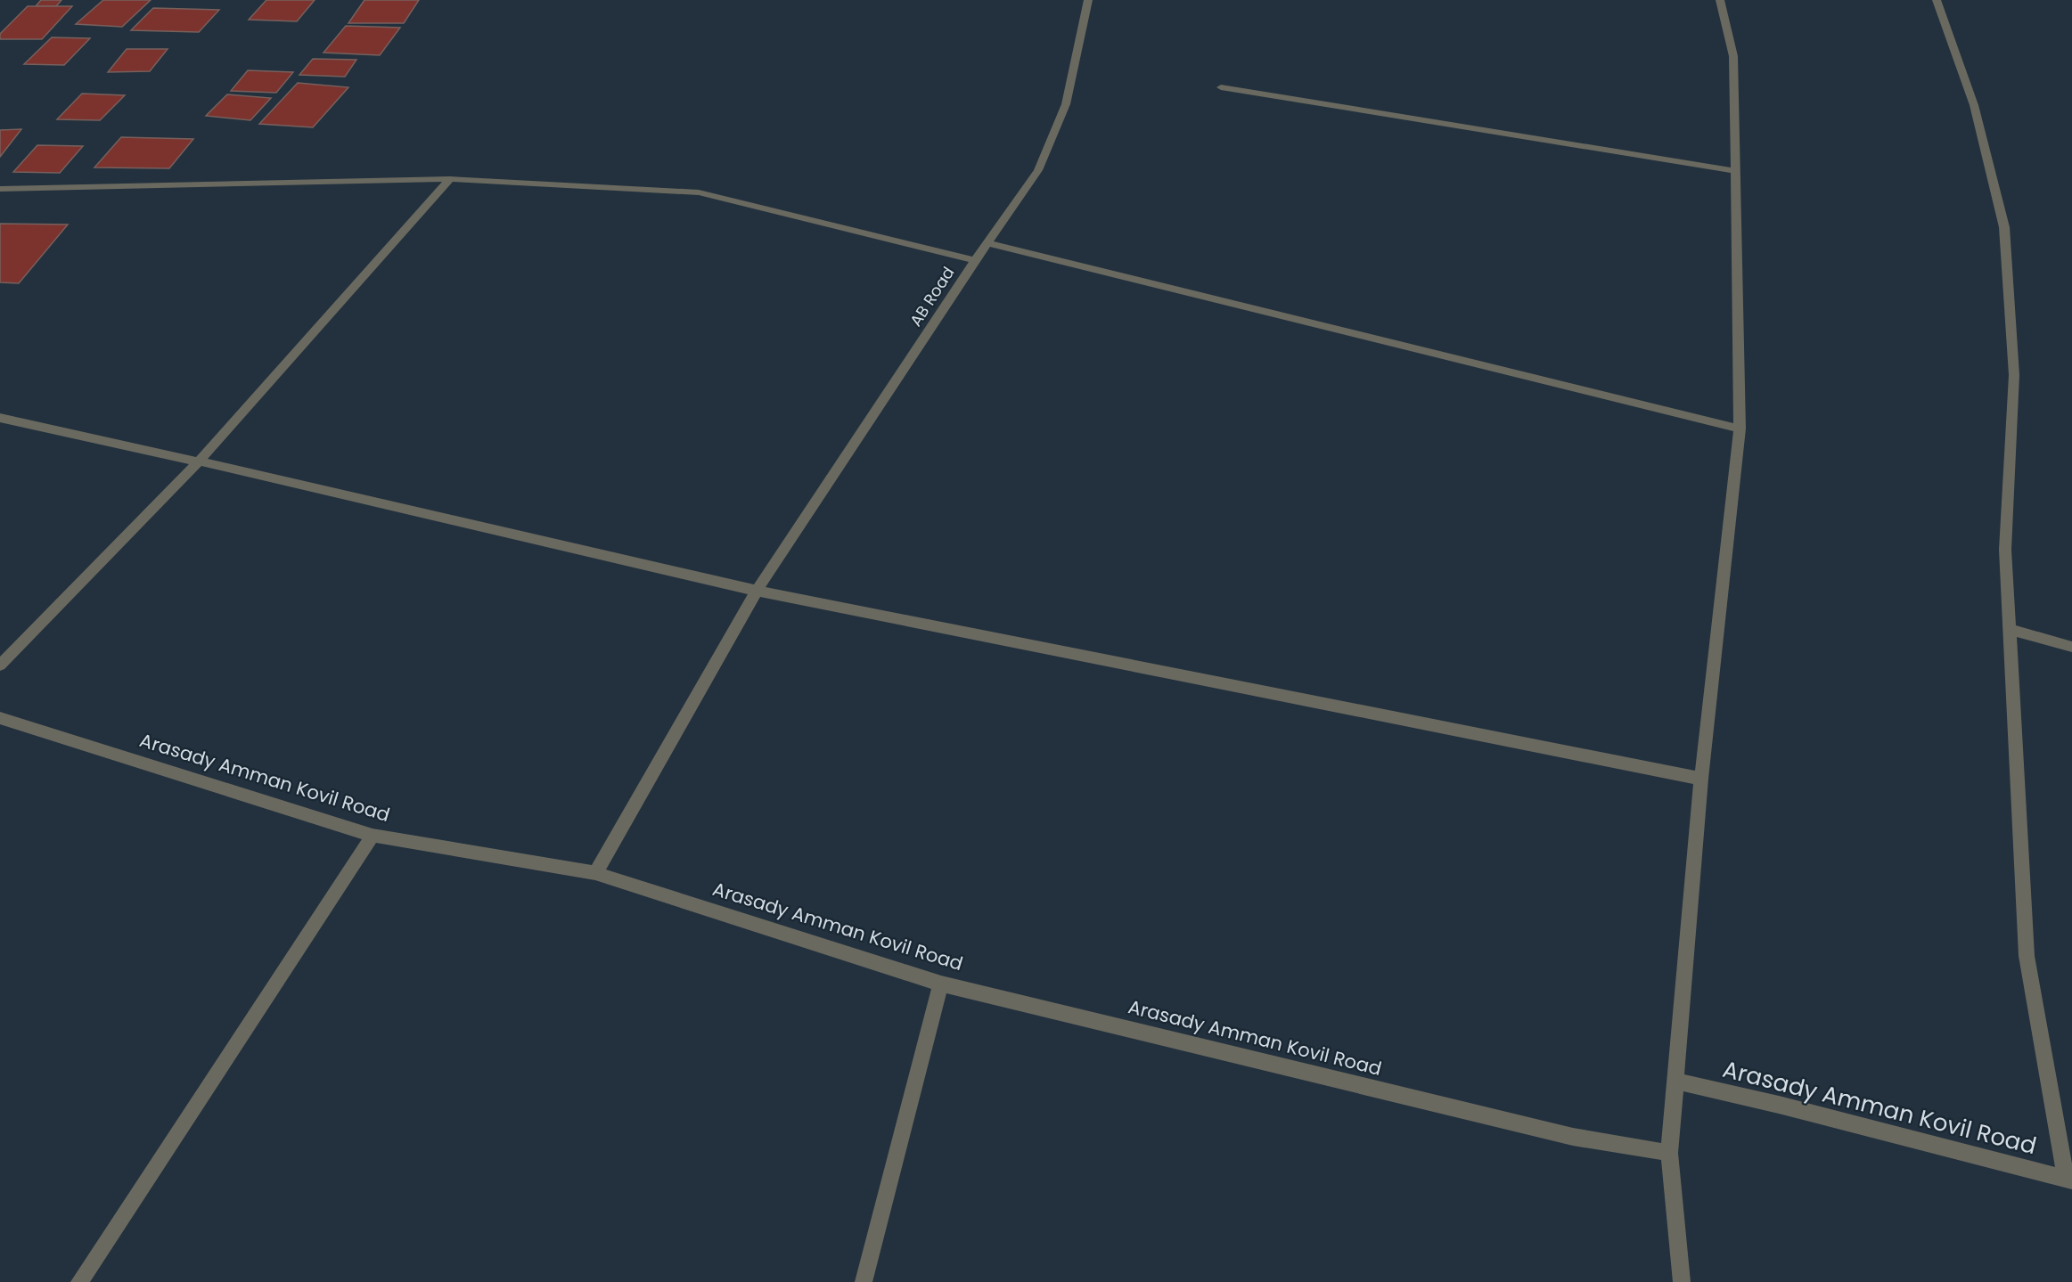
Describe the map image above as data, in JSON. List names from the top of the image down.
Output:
{
  "streets": {
    "street": ["AB Road", "Arasady Amman Kovil Road"]
  },
  "crossings": [
    ["AB Road", "Arasady Amman Kovil Road"]
  ]
}
